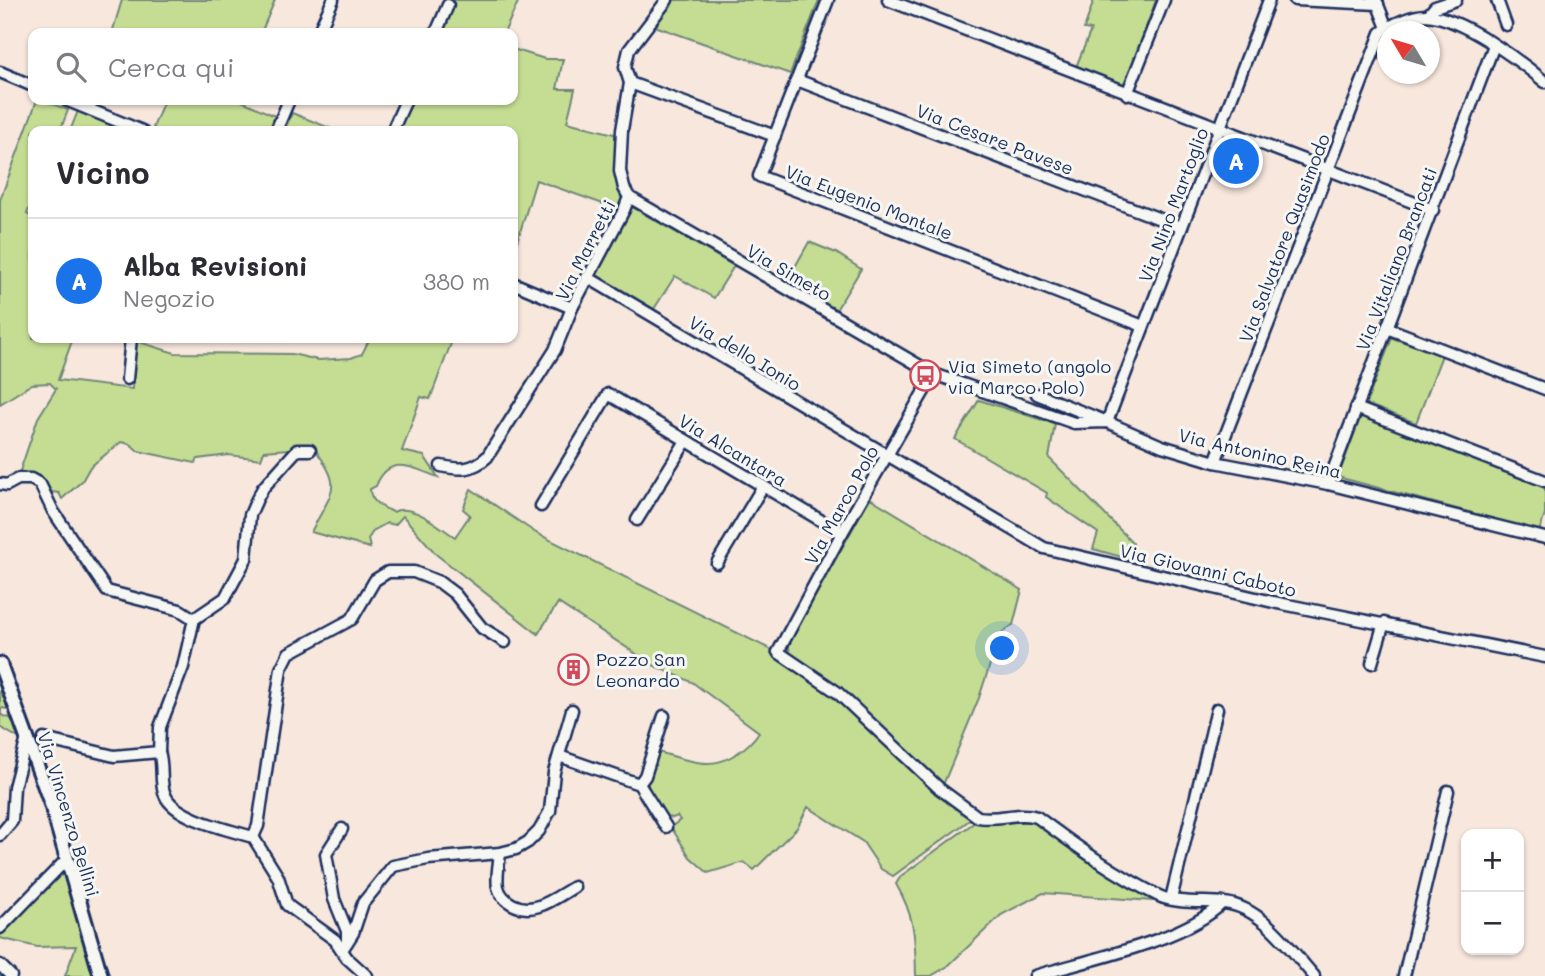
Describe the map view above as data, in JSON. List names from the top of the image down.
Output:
{
  "streets": {
    "street": [
      "Via Cesare Pavese",
      "Via Eugenio Montale",
      "Via Nino Martoglio",
      "Via Salvatore Quasimodo",
      "Via Marretti",
      "Via Vitaliano Brancati",
      "Via Simeto",
      "Via dello Ionio",
      "Via Alcantara",
      "Via Antonino Reina",
      "Via Marco Polo",
      "Via Giovanni Caboto",
      "Via Vincenzo Bellini"
    ]
  },
  "crossings": [
    ["Via Cesare Pavese", "Via Eugenio Montale"],
    ["Via Cesare Pavese", "Via Nino Martoglio"],
    ["Via Eugenio Montale", "Via Nino Martoglio"],
    ["Via Nino Martoglio", "Via Antonino Reina"],
    ["Via Salvatore Quasimodo", "Via Antonino Reina"],
    ["Via Marretti", "Via Simeto"],
    ["Via Marretti", "Via dello Ionio"],
    ["Via Vitaliano Brancati", "Via Antonino Reina"],
    ["Via Simeto", "Via Antonino Reina"],
    ["Via Simeto", "Via Marco Polo"],
    ["Via dello Ionio", "Via Marco Polo"],
    ["Via dello Ionio", "Via Giovanni Caboto"],
    ["Via Alcantara", "Via Marco Polo"],
    ["Via Antonino Reina", "Via Marco Polo"],
    ["Via Marco Polo", "Via Giovanni Caboto"]
  ],
  "places": {
    "bus stop": ["Via Simeto (angolo via Marco Polo)"],
    "building": ["Pozzo San Leonardo"]
  },
  "north": "top left",
  "page": {
    "search": "Cerca qui",
    "heading": "Vicino",
    "pins": "A",
    "list": [
      {
        "mark": "A",
        "name": "Alba Revisioni",
        "note": "Negozio",
        "value": "380 m"
      }
    ],
    "map_buttons": ["+", "−"]
  }
}
